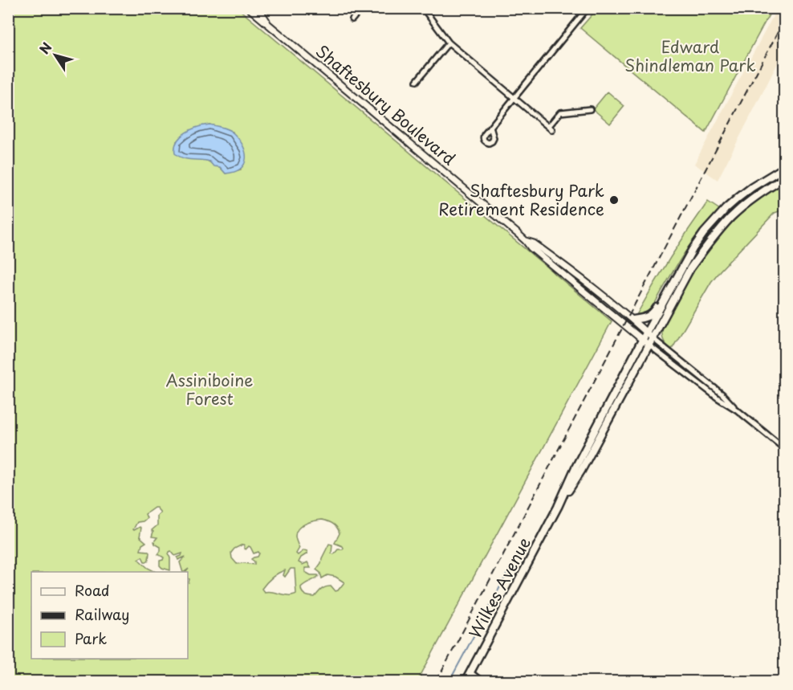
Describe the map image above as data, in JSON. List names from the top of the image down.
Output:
{
  "streets": {
    "main road": ["Wilkes Avenue"],
    "street": ["Shaftesbury Boulevard"]
  },
  "crossings": [
    ["Shaftesbury Boulevard", "Wilkes Avenue"]
  ],
  "parks": ["Edward Shindleman Park", "Assiniboine Forest"],
  "places": ["Shaftesbury Park Retirement Residence"],
  "legend": ["Road", "Railway", "Park"],
  "north": "top left"
}
